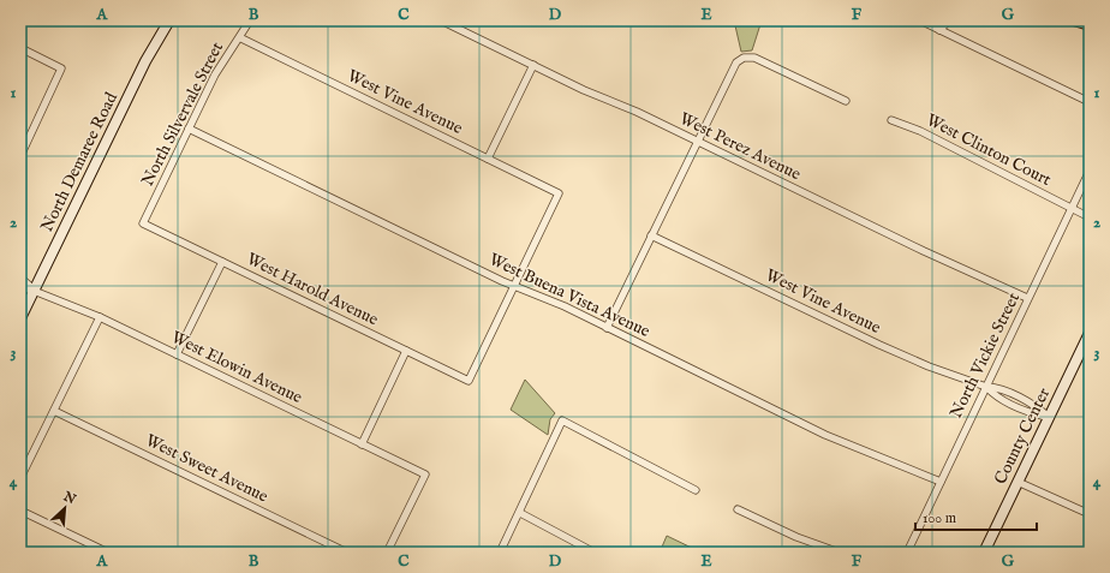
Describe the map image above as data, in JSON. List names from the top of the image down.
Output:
{
  "streets": {
    "main road": ["North Demaree Road", "County Center"],
    "street": [
      "West Vine Avenue",
      "North Silvervale Street",
      "West Perez Avenue",
      "West Clinton Court",
      "West Harold Avenue",
      "West Buena Vista Avenue",
      "North Vickie Street",
      "West Elowin Avenue",
      "West Sweet Avenue"
    ]
  },
  "crossings": [
    ["West Vine Avenue", "North Silvervale Street"],
    ["West Vine Avenue", "West Harold Avenue"],
    ["West Vine Avenue", "West Buena Vista Avenue"],
    ["West Vine Avenue", "North Vickie Street"],
    ["West Vine Avenue", "County Center"],
    ["North Silvervale Street", "West Harold Avenue"],
    ["North Silvervale Street", "West Buena Vista Avenue"],
    ["West Perez Avenue", "North Vickie Street"],
    ["West Clinton Court", "North Vickie Street"],
    ["North Demaree Road", "West Elowin Avenue"],
    ["West Harold Avenue", "West Buena Vista Avenue"],
    ["West Buena Vista Avenue", "North Vickie Street"]
  ],
  "scale_bar": "100 m",
  "north": "top right",
  "grid": {
    "columns": [
      "A",
      "B",
      "C",
      "D",
      "E",
      "F",
      "G"
    ],
    "rows": [
      "1",
      "2",
      "3",
      "4"
    ]
  }
}
